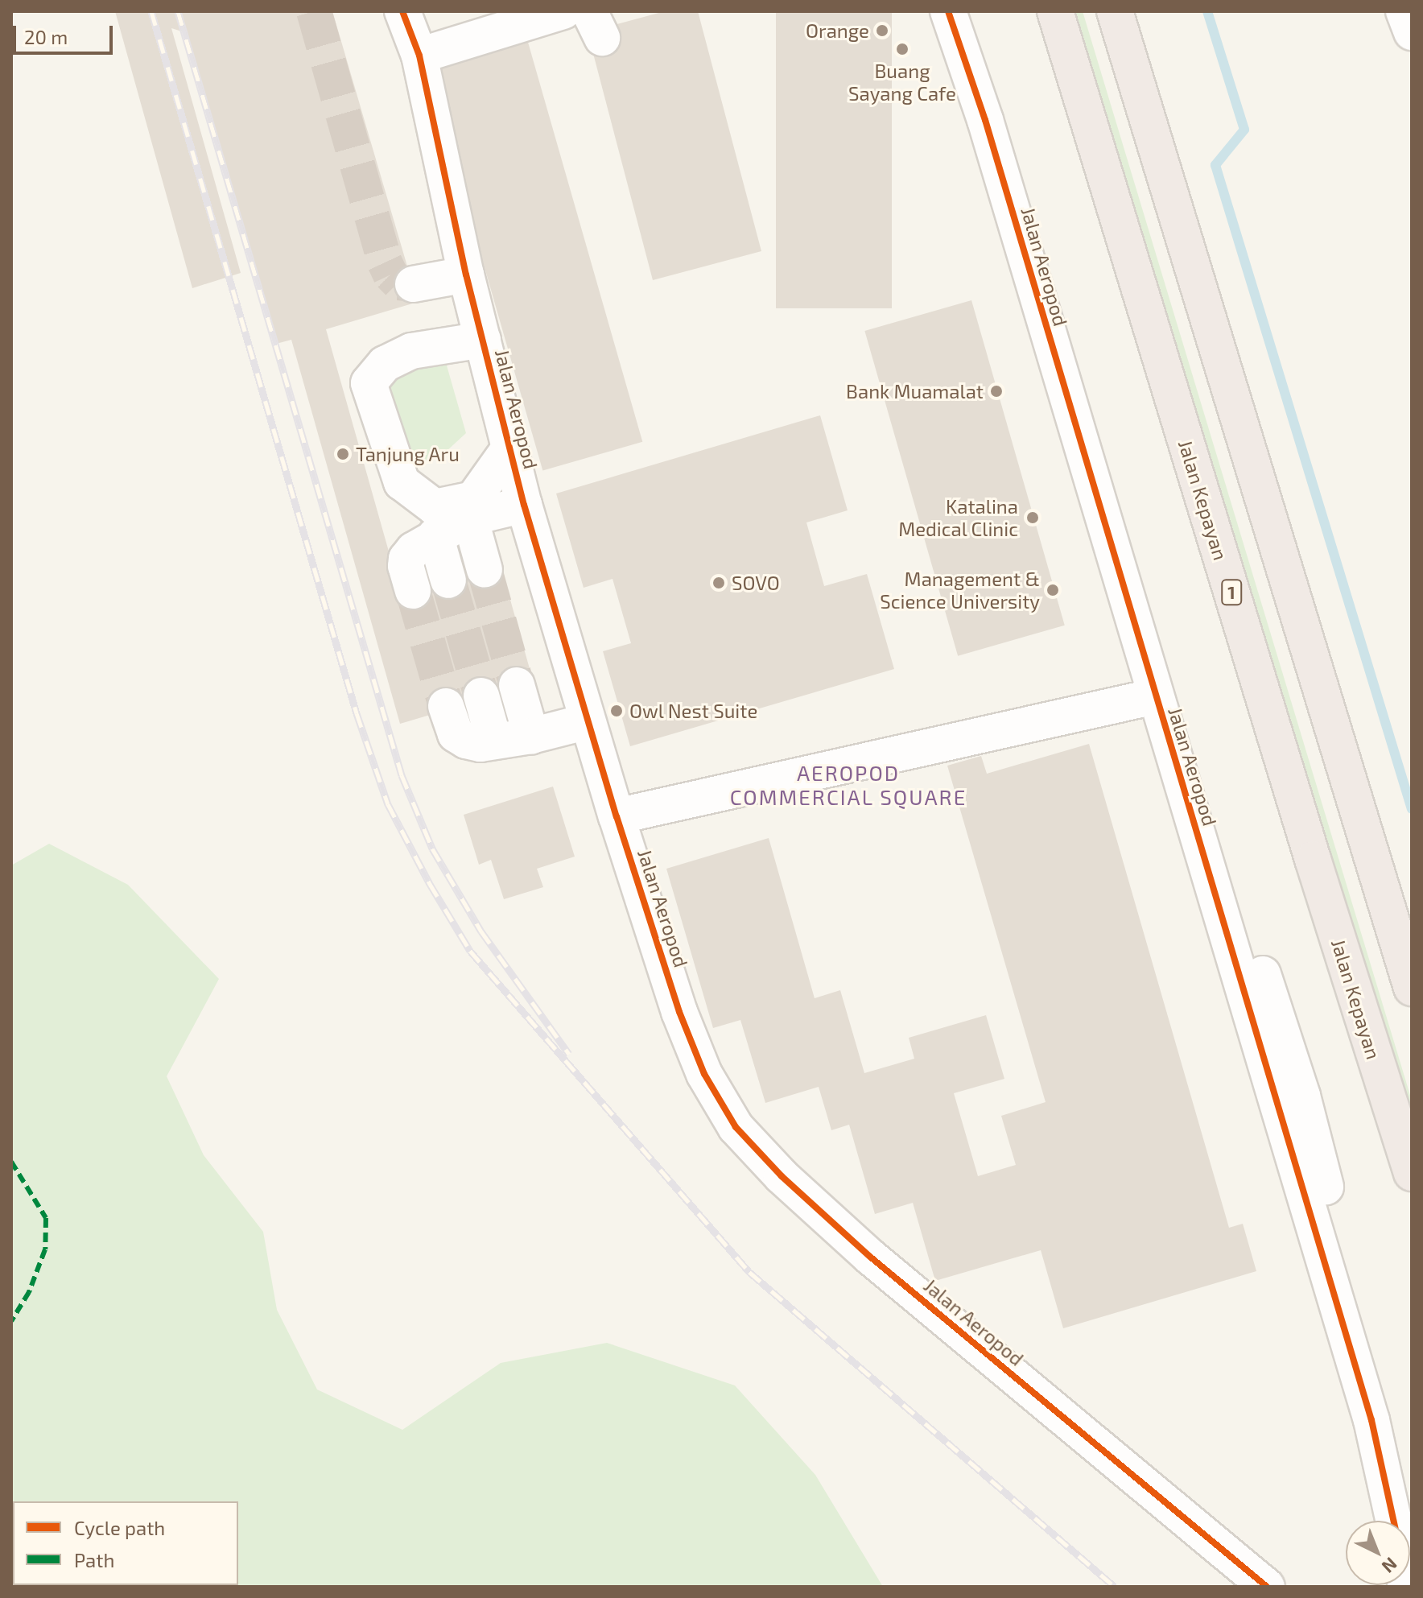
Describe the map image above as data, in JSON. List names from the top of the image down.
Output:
{
  "streets": {
    "highway": ["Jalan Kepayan", "1"],
    "street": ["Jalan Aeropod"]
  },
  "districts": ["AEROPOD COMMERCIAL SQUARE"],
  "places": [
    "Orange",
    "Buang Sayang Cafe",
    "Bank Muamalat",
    "Tanjung Aru",
    "Katalina Medical Clinic",
    "SOVO",
    "Management & Science University",
    "Owl Nest Suite"
  ],
  "legend": ["Cycle path", "Path"],
  "scale_bar": "20 m",
  "north": "bottom right"
}
